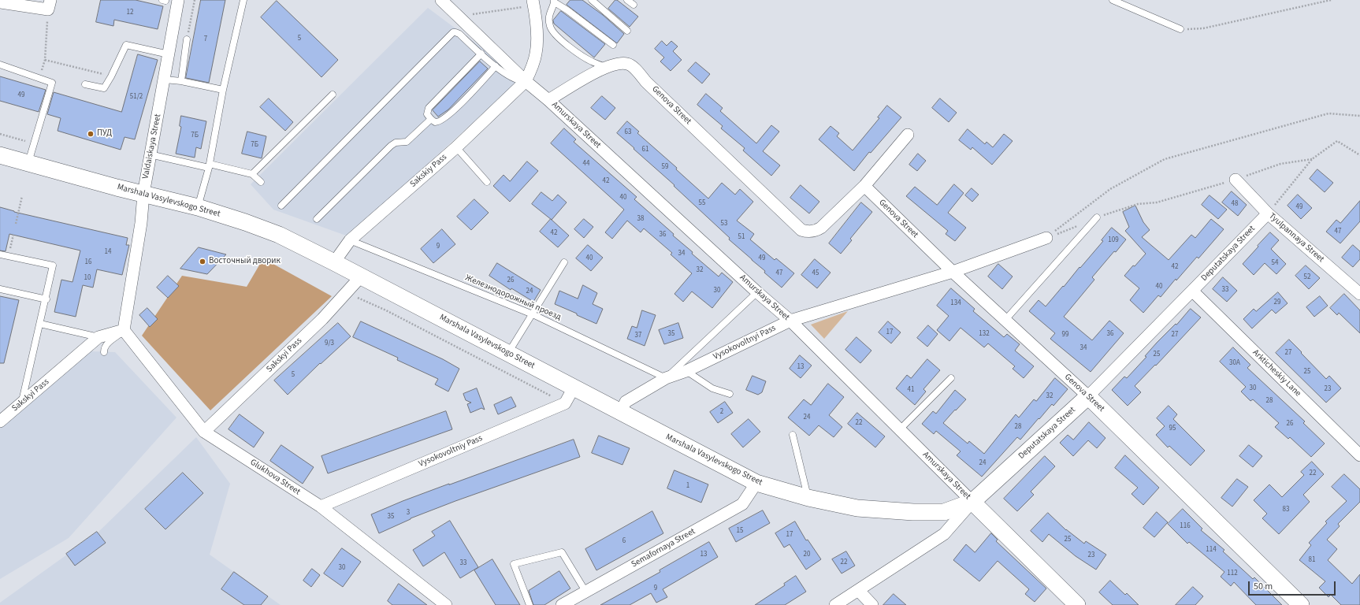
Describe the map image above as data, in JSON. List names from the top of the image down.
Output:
{
  "streets": {
    "main road": [
      "Genova Street",
      "Amurskaya Street",
      "Marshala Vasylevskogo Street",
      "Deputatskaya Street"
    ],
    "street": [
      "Valdaiskaya Street",
      "Sakskiy Pass",
      "Tyulpannaya Street",
      "Vysokovoltnyi Pass",
      "Sakskyi Pass",
      "Arkticheskiy Lane",
      "Vysokovoltniy Pass",
      "Glukhova Street",
      "Semafornaya Street"
    ],
    "lane": ["Железнодорожный проезд"]
  },
  "crossings": [
    ["Genova Street", "Deputatskaya Street"],
    ["Genova Street", "Vysokovoltnyi Pass"],
    ["Amurskaya Street", "Sakskiy Pass"],
    ["Amurskaya Street", "Marshala Vasylevskogo Street"],
    ["Amurskaya Street", "Deputatskaya Street"],
    ["Amurskaya Street", "Vysokovoltnyi Pass"],
    ["Valdaiskaya Street", "Marshala Vasylevskogo Street"],
    ["Valdaiskaya Street", "Sakskyi Pass"],
    ["Valdaiskaya Street", "Glukhova Street"],
    ["Sakskiy Pass", "Marshala Vasylevskogo Street"],
    ["Sakskiy Pass", "Железнодорожный проезд"],
    ["Marshala Vasylevskogo Street", "Deputatskaya Street"],
    ["Marshala Vasylevskogo Street", "Vysokovoltnyi Pass"],
    ["Marshala Vasylevskogo Street", "Sakskyi Pass"],
    ["Marshala Vasylevskogo Street", "Semafornaya Street"],
    ["Tyulpannaya Street", "Deputatskaya Street"],
    ["Deputatskaya Street", "Arkticheskiy Lane"],
    ["Железнодорожный проезд", "Vysokovoltnyi Pass"],
    ["Sakskyi Pass", "Glukhova Street"],
    ["Vysokovoltniy Pass", "Glukhova Street"]
  ],
  "places": ["ПУД", "Восточный дворик"],
  "house_numbers": [
    "12",
    "5",
    "7",
    "49",
    "51/2",
    "63",
    "7Б",
    "7Б",
    "61",
    "44",
    "59",
    "42",
    "40",
    "55",
    "48",
    "49",
    "38",
    "53",
    "47",
    "42",
    "36",
    "51",
    "109",
    "9",
    "14",
    "34",
    "40",
    "49",
    "16",
    "54",
    "42",
    "32",
    "47",
    "45",
    "52",
    "10",
    "26",
    "40",
    "33",
    "30",
    "24",
    "29",
    "134",
    "17",
    "35",
    "132",
    "36",
    "99",
    "27",
    "37",
    "9/3",
    "34",
    "27",
    "25",
    "30А",
    "13",
    "25",
    "5",
    "30",
    "23",
    "41",
    "32",
    "28",
    "2",
    "24",
    "22",
    "26",
    "28",
    "95",
    "24",
    "22",
    "1",
    "83",
    "3",
    "35",
    "116",
    "15",
    "17",
    "25",
    "6",
    "114",
    "13",
    "20",
    "23",
    "81",
    "22",
    "33",
    "30",
    "112",
    "9"
  ],
  "scale_bar": "50 m"
}
